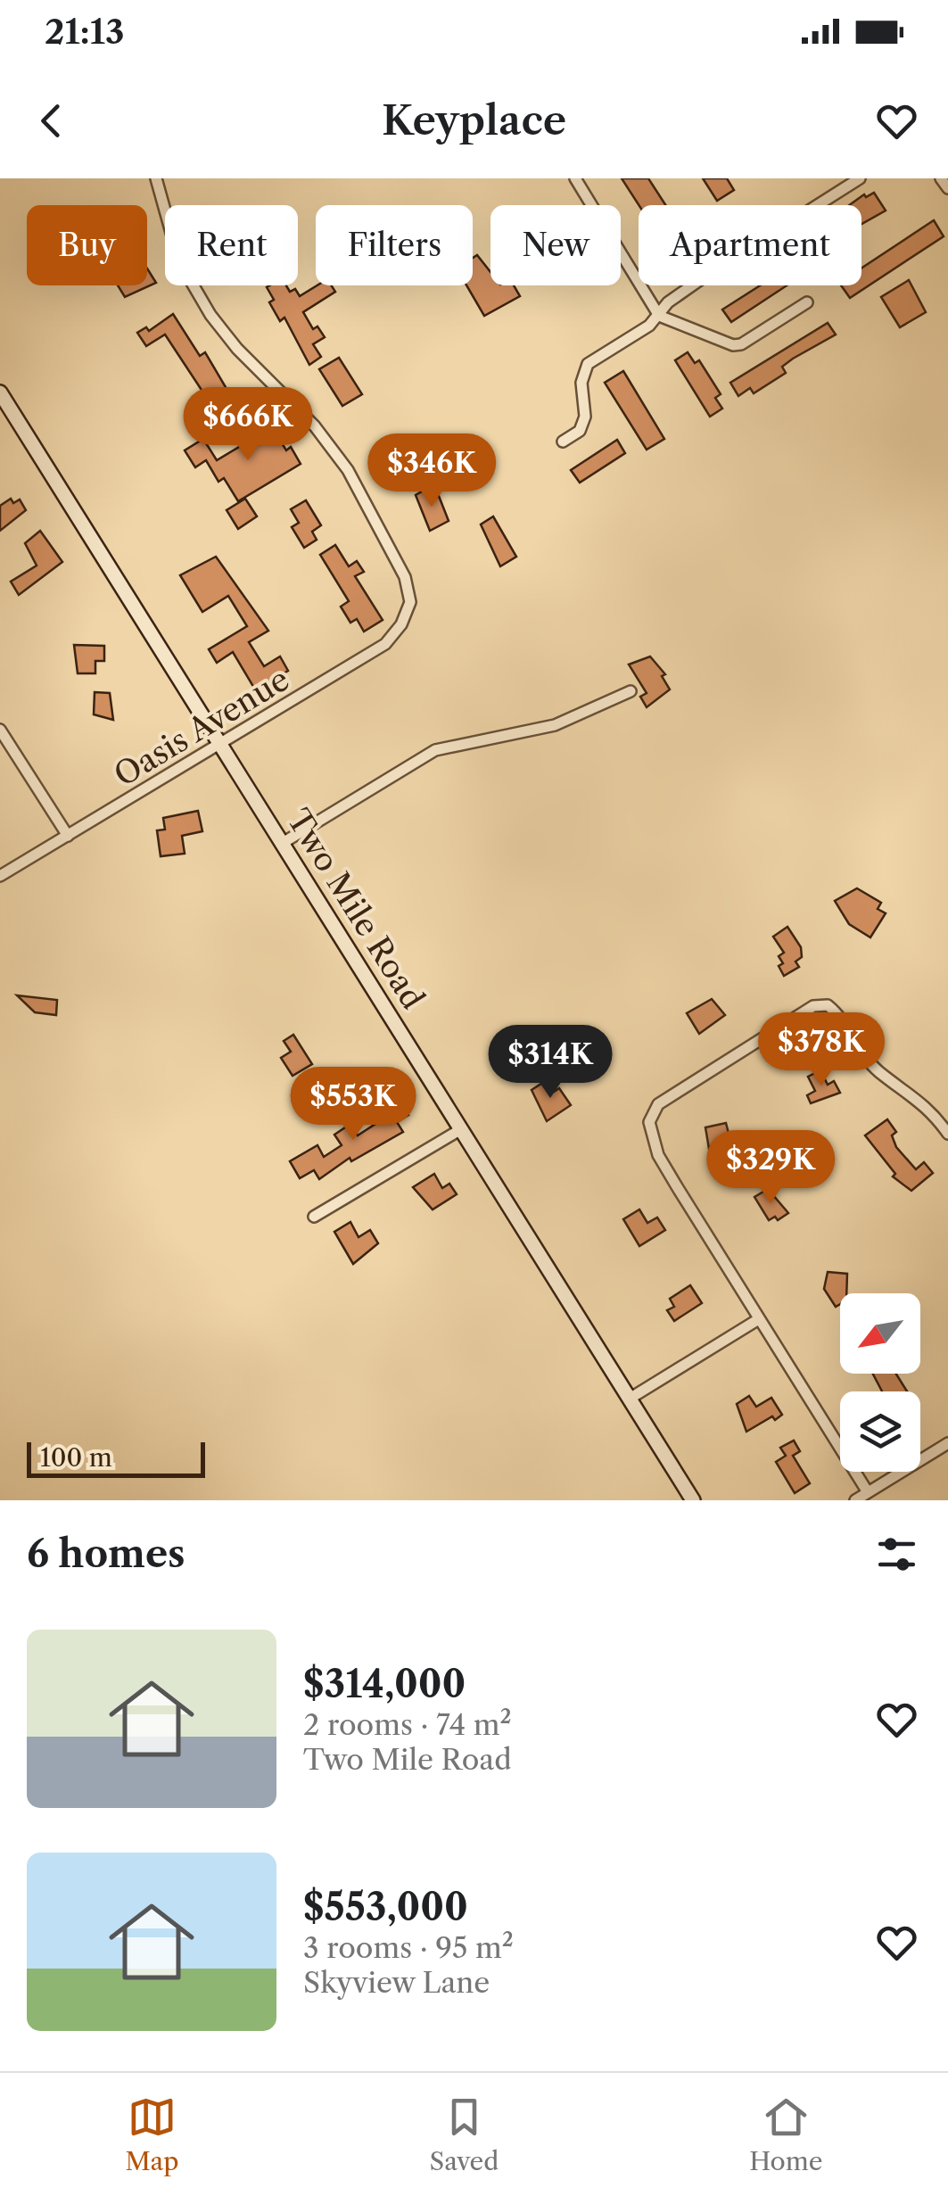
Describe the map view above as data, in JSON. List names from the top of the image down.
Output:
{
  "streets": {
    "main road": ["Two Mile Road"],
    "street": ["Oasis Avenue"]
  },
  "crossings": [
    ["Oasis Avenue", "Two Mile Road"]
  ],
  "scale_bar": "100 m",
  "north": "bottom left",
  "page": {
    "status": "21:13",
    "header": "Keyplace",
    "chip": [
      "Buy",
      "Rent",
      "Filters",
      "New",
      "Apartment"
    ],
    "price": [
      "$666K",
      "$346K",
      "$378K",
      "$314K",
      "$553K",
      "$329K"
    ],
    "scale": "100 m",
    "heading": "6 homes",
    "list": [
      {
        "name": "$314,000",
        "note": "2 rooms · 74 m² · Two Mile Road"
      },
      {
        "name": "$553,000",
        "note": "3 rooms · 95 m² · Skyview Lane"
      }
    ],
    "tabs": ["Map", "Saved", "Home"]
  }
}
